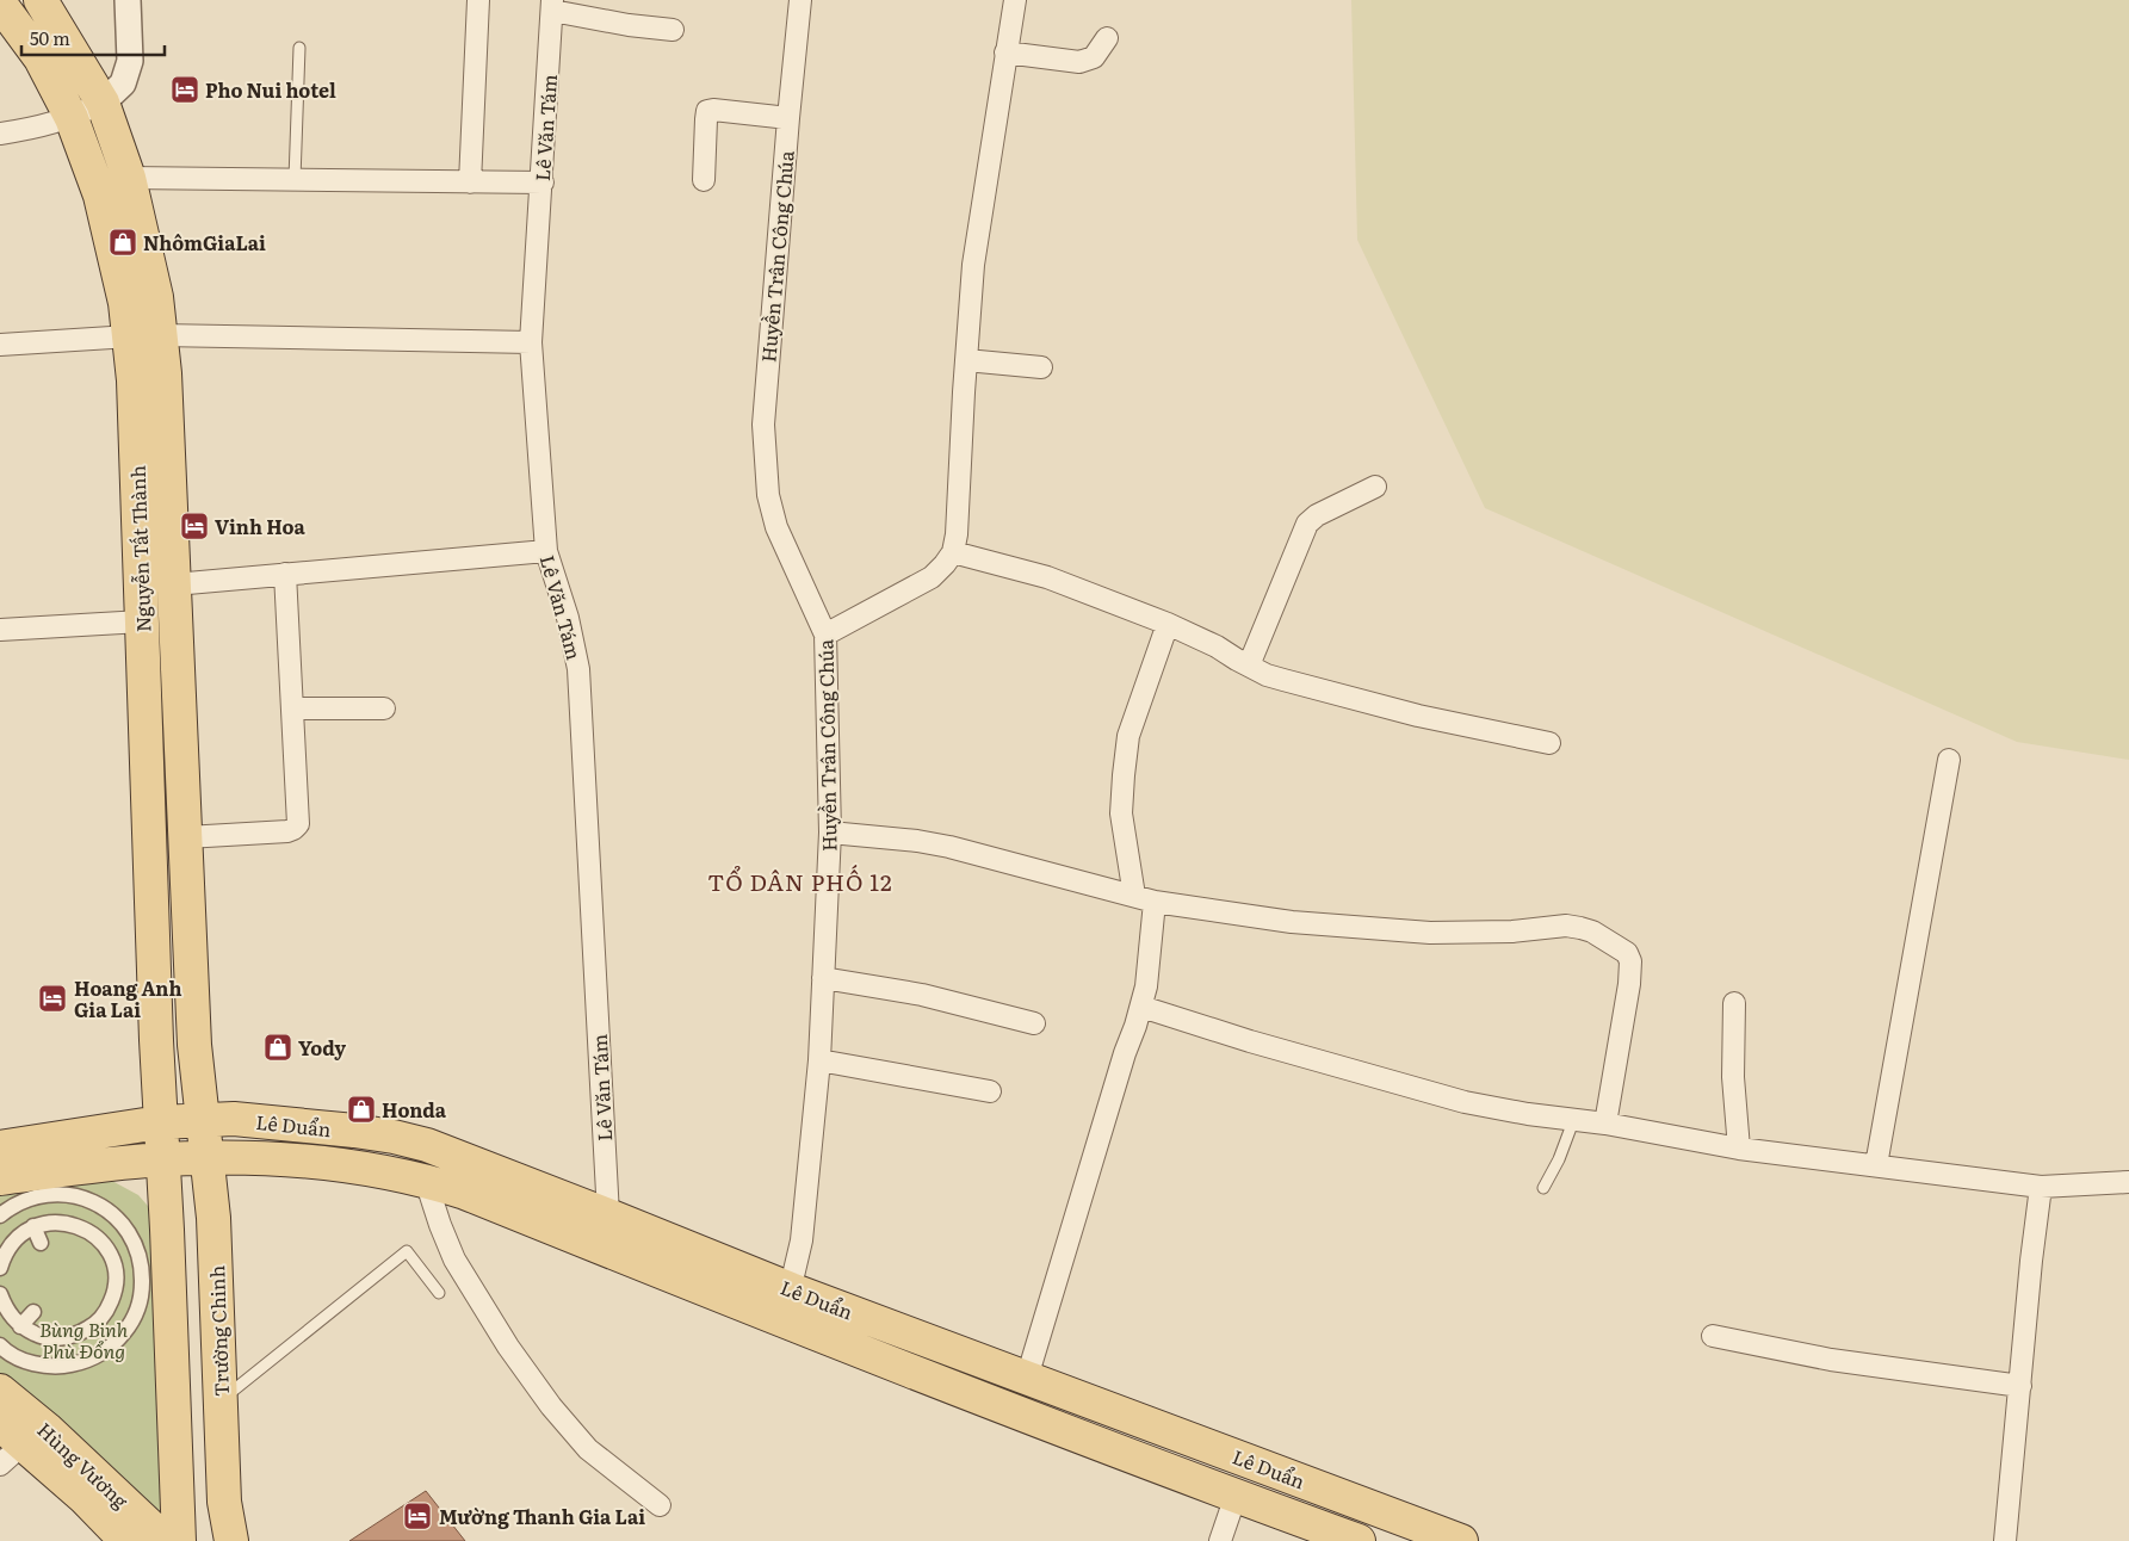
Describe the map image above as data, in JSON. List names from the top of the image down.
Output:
{
  "streets": {
    "main road": [
      "Nguyễn Tất Thành",
      "Lê Duẩn",
      "Trường Chinh",
      "Hùng Vương"
    ],
    "street": ["Lê Văn Tám", "Huyền Trân Công Chúa"]
  },
  "crossings": [
    ["Lê Văn Tám", "Lê Duẩn"],
    ["Huyền Trân Công Chúa", "Lê Duẩn"],
    ["Nguyễn Tất Thành", "Lê Duẩn"],
    ["Nguyễn Tất Thành", "Trường Chinh"],
    ["Lê Duẩn", "Trường Chinh"]
  ],
  "districts": ["TỔ DÂN PHỐ 12"],
  "parks": ["Bùng Binh Phù Đổng"],
  "places": {
    "hotel": [
      "Pho Nui hotel",
      "Vinh Hoa",
      "Hoang Anh Gia Lai",
      "Mường Thanh Gia Lai"
    ],
    "shop": ["NhômGiaLai", "Yody", "Honda"]
  },
  "scale_bar": "50 m"
}
